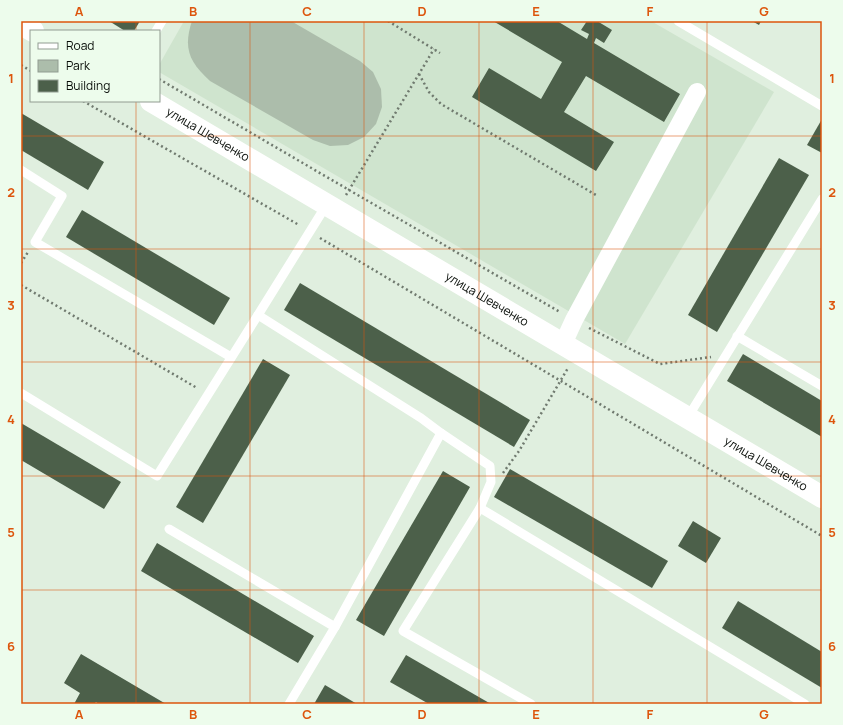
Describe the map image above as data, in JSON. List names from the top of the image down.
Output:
{
  "streets": {
    "street": ["улица Шевченко"]
  },
  "legend": ["Road", "Park", "Building"],
  "grid": {
    "columns": [
      "A",
      "B",
      "C",
      "D",
      "E",
      "F",
      "G"
    ],
    "rows": [
      "1",
      "2",
      "3",
      "4",
      "5",
      "6"
    ]
  }
}
